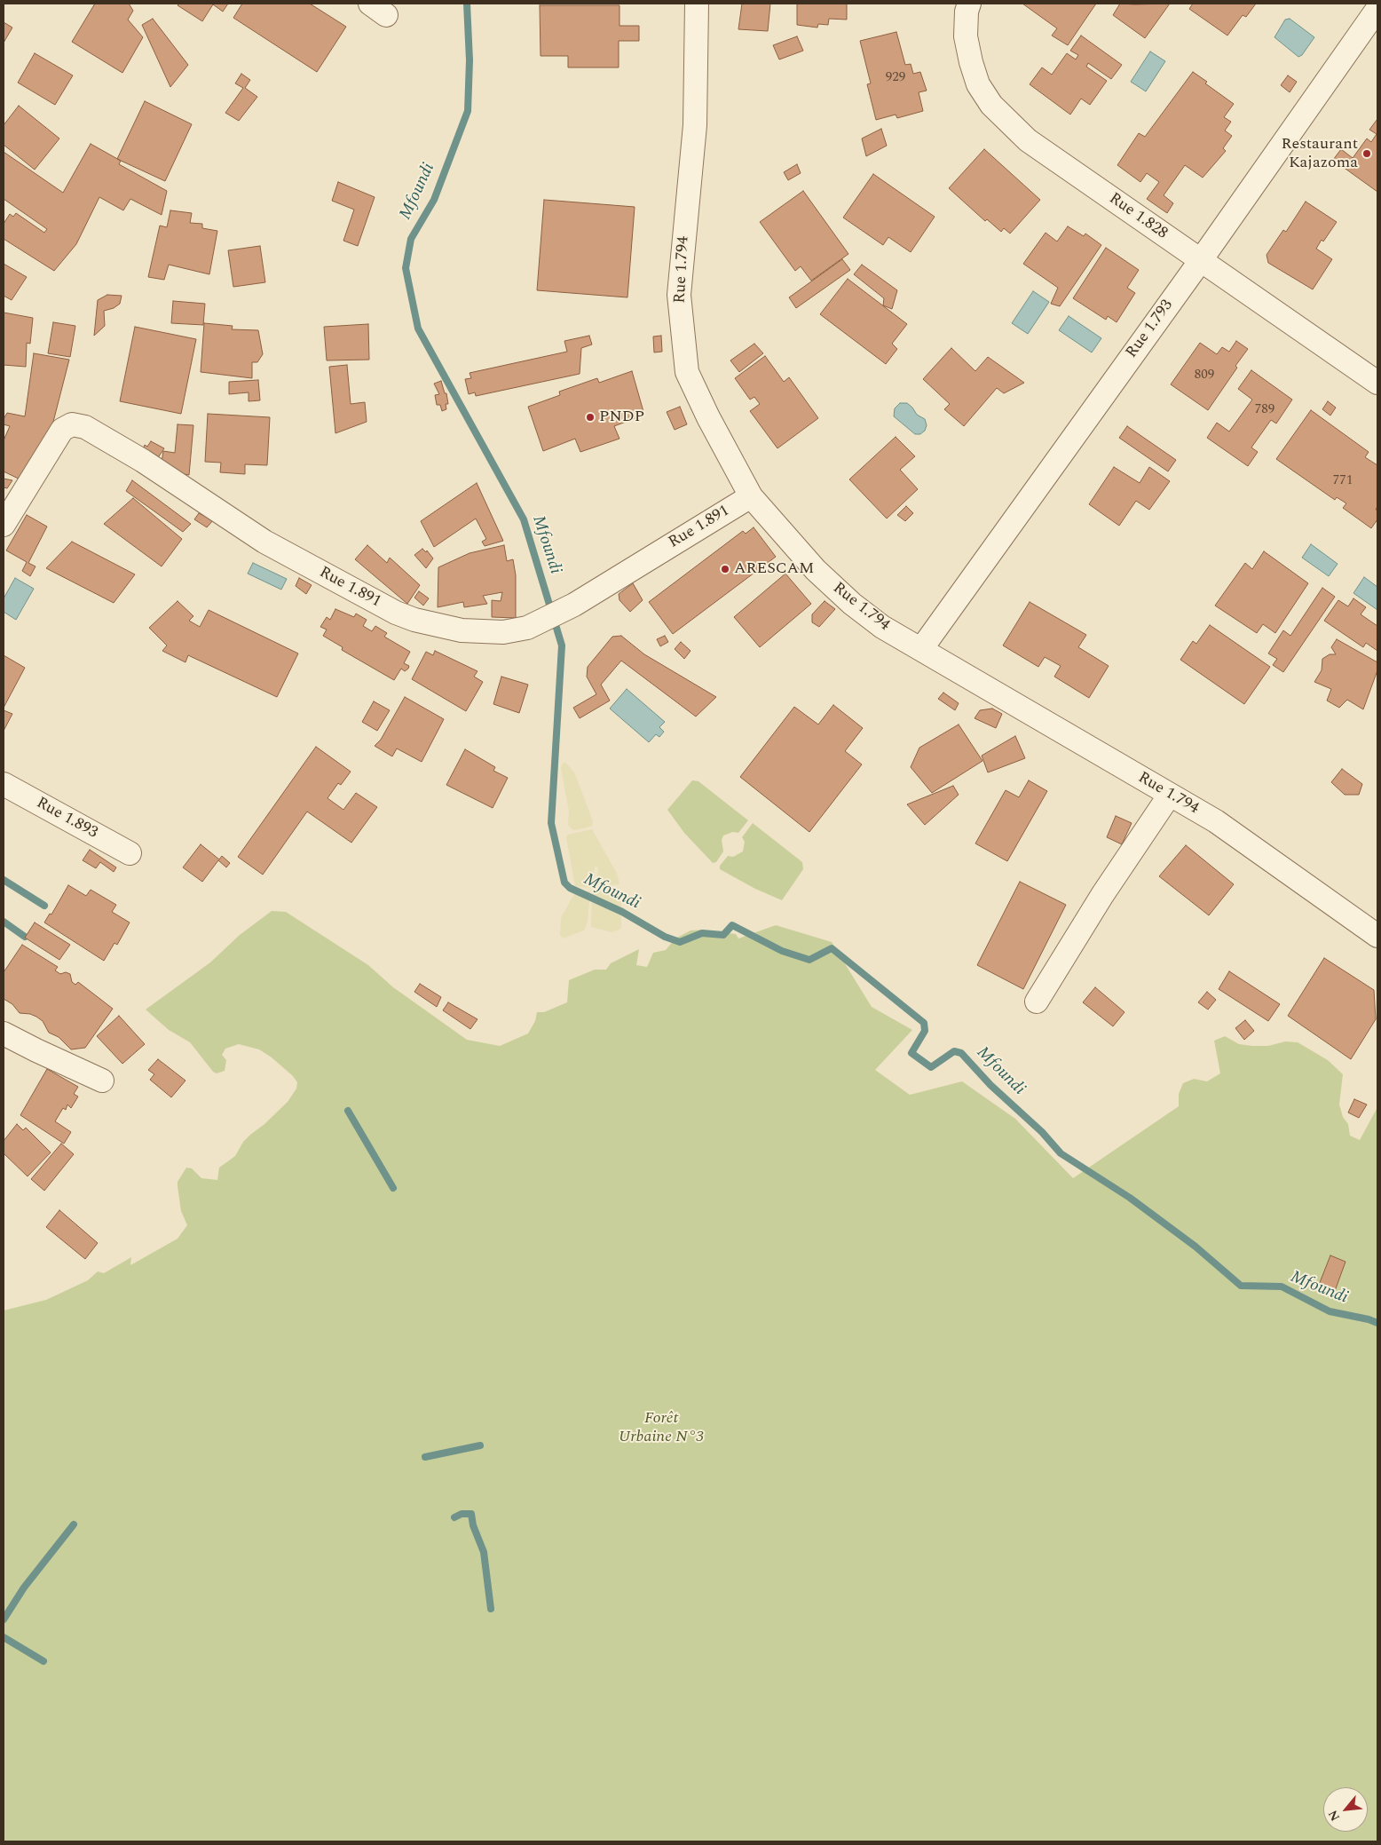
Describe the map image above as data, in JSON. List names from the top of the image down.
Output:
{
  "streets": {
    "street": [
      "Rue 1.828",
      "Rue 1.794",
      "Rue 1.793",
      "Rue 1.891",
      "Rue 1.893"
    ]
  },
  "crossings": [
    ["Rue 1.828", "Rue 1.793"],
    ["Rue 1.794", "Rue 1.793"],
    ["Rue 1.794", "Rue 1.891"]
  ],
  "water": ["Mfoundi"],
  "parks": ["Forêt Urbaine N°3"],
  "places": ["Restaurant Kajazoma", "PNDP", "ARESCAM"],
  "house_numbers": [
    "929",
    "809",
    "789",
    "771"
  ],
  "north": "bottom left"
}
